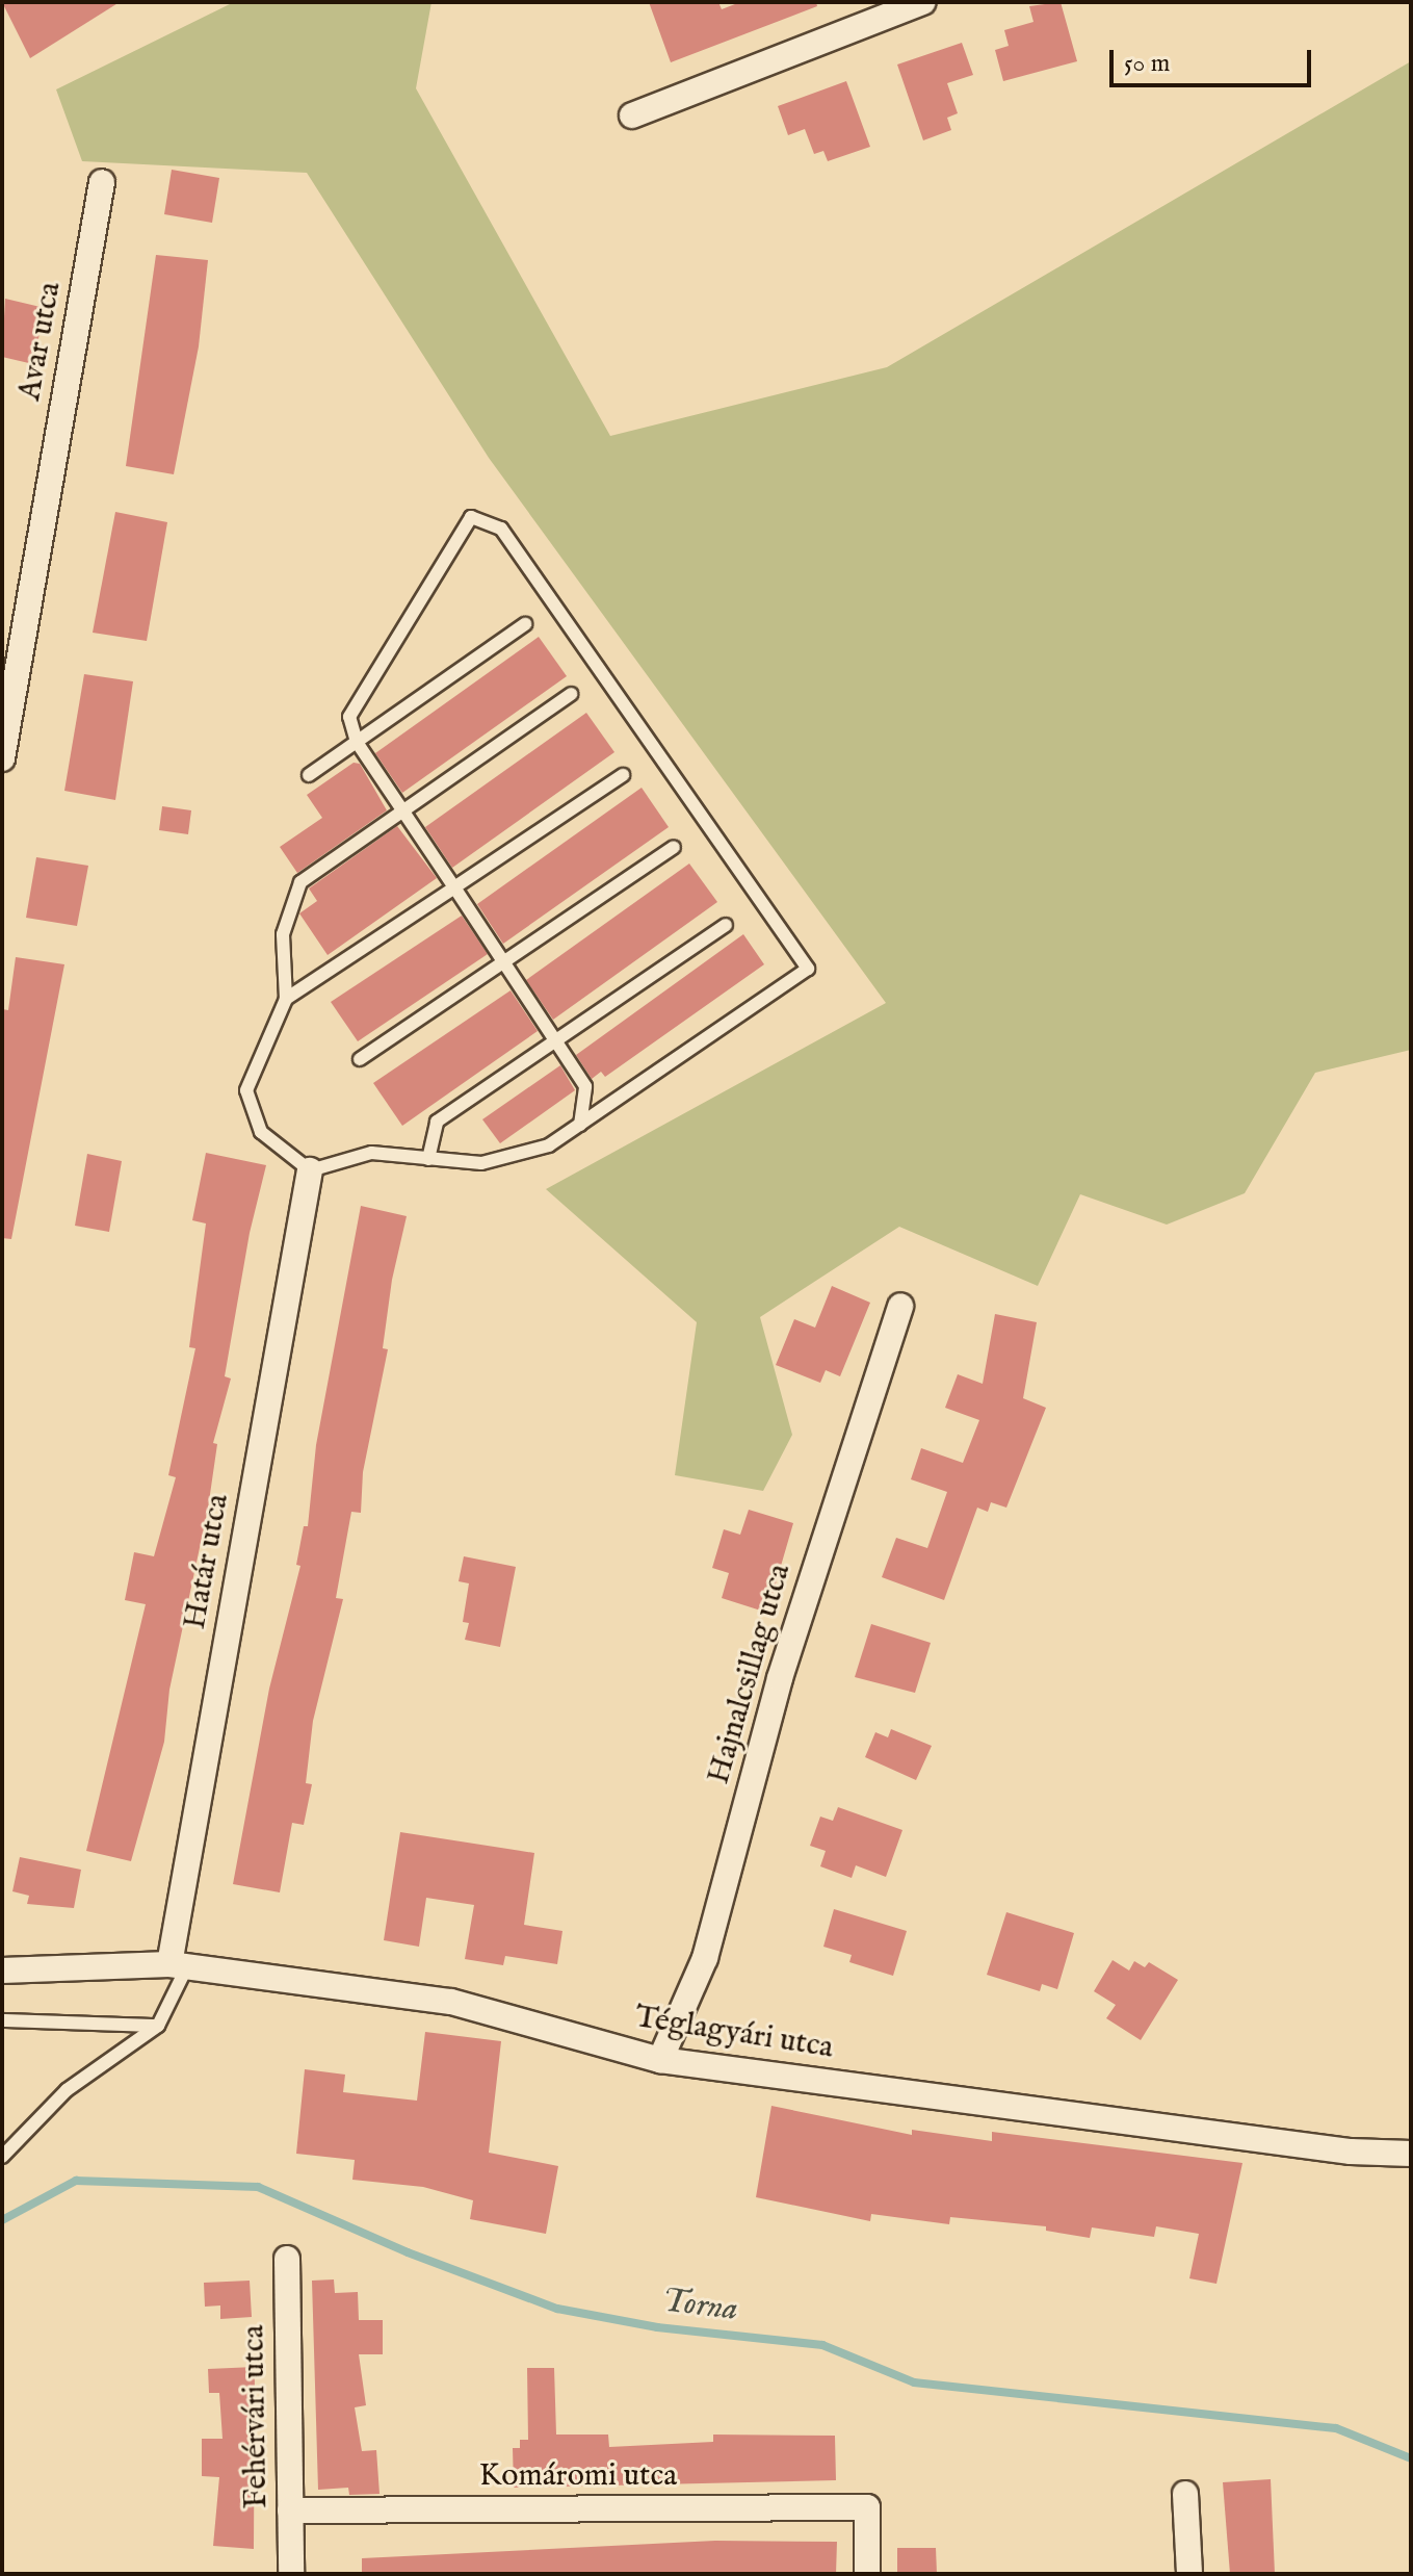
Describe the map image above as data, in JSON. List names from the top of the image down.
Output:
{
  "streets": {
    "street": [
      "Avar utca",
      "Határ utca",
      "Hajnalcsillag utca",
      "Téglagyári utca",
      "Fehérvári utca",
      "Komáromi utca"
    ]
  },
  "crossings": [
    ["Határ utca", "Téglagyári utca"],
    ["Hajnalcsillag utca", "Téglagyári utca"],
    ["Fehérvári utca", "Komáromi utca"]
  ],
  "water": ["Torna"],
  "scale_bar": "50 m"
}
